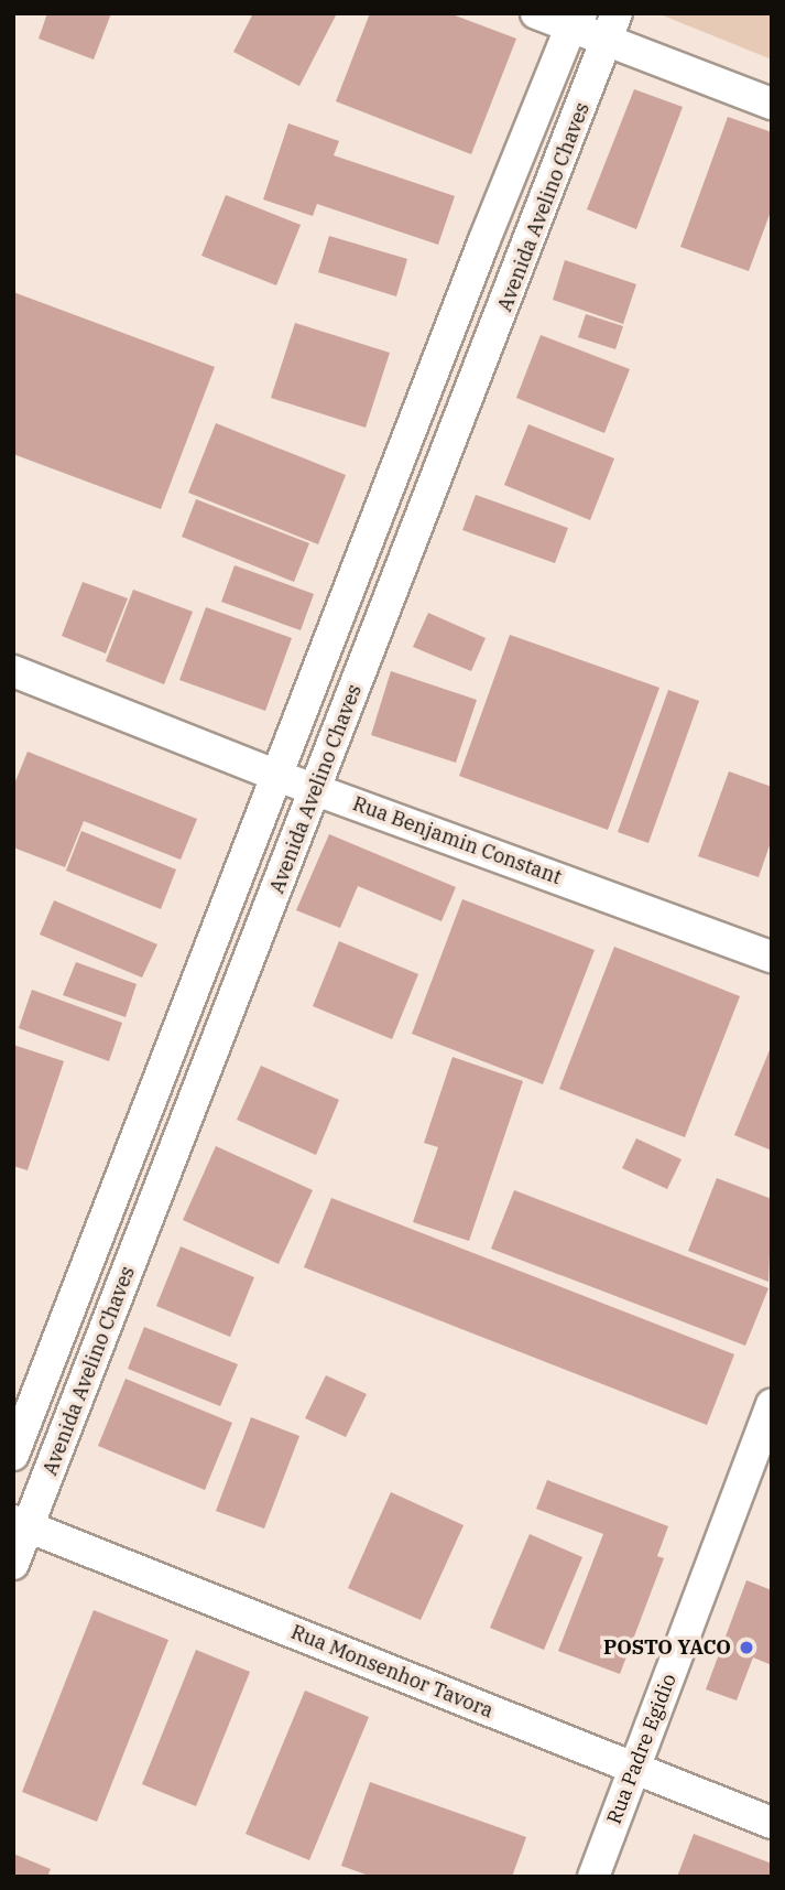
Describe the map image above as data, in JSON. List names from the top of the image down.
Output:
{
  "streets": {
    "street": [
      "Avenida Avelino Chaves",
      "Rua Benjamin Constant",
      "Rua Monsenhor Tavora",
      "Rua Padre Egidio"
    ]
  },
  "crossings": [
    ["Avenida Avelino Chaves", "Rua Benjamin Constant"],
    ["Avenida Avelino Chaves", "Rua Monsenhor Tavora"],
    ["Rua Monsenhor Tavora", "Rua Padre Egidio"]
  ],
  "places": ["POSTO YACO"]
}
